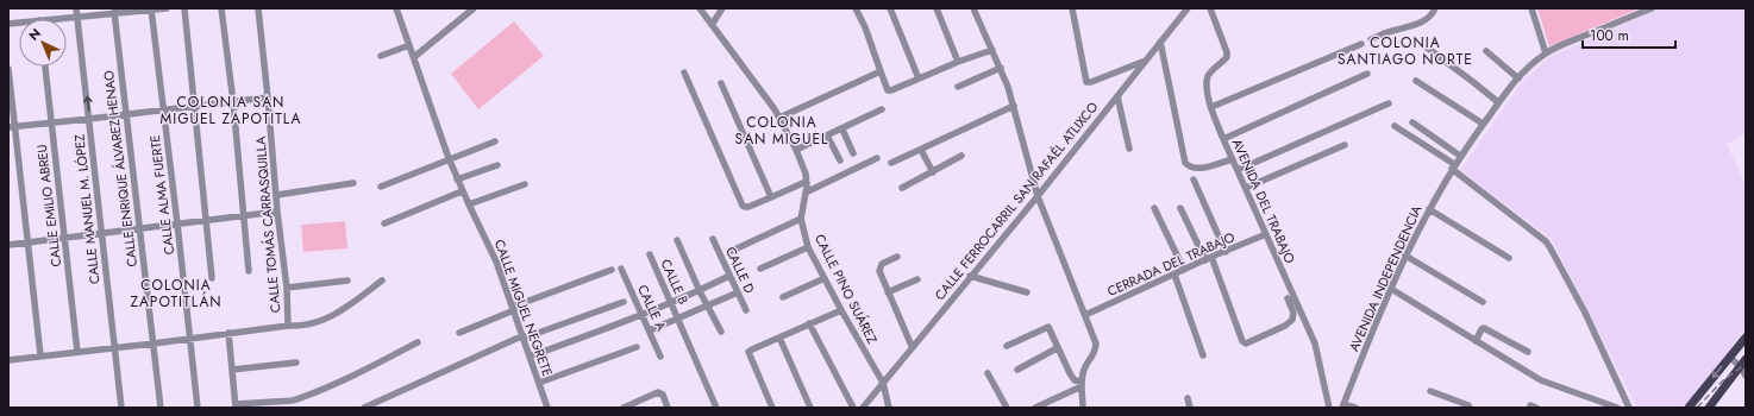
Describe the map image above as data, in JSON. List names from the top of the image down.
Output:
{
  "streets": {
    "street": [
      "CALLE ENRIQUE ÁLVAREZ HENAO",
      "CALLE ALMA FUERTE",
      "CALLE FERROCARRIL SAN RAFAÉL ATLIXCO",
      "AVENIDA DEL TRABAJO",
      "CALLE EMILIO ABREU",
      "CALLE MANUEL M. LÓPEZ",
      "CALLE TOMÁS CARRASQUILLA",
      "CERRADA DEL TRABAJO",
      "CALLE D",
      "AVENIDA INDEPENDENCIA",
      "CALLE B",
      "CALLE PINO SUÁREZ",
      "CALLE MIGUEL NEGRETE",
      "CALLE A"
    ]
  },
  "crossings": [
    ["CALLE FERROCARRIL SAN RAFAÉL ATLIXCO", "CALLE PINO SUÁREZ"],
    ["AVENIDA DEL TRABAJO", "CERRADA DEL TRABAJO"]
  ],
  "districts": [
    "COLONIA SANTIAGO NORTE",
    "COLONIA SAN MIGUEL ZAPOTITLA",
    "COLONIA SAN MIGUEL",
    "COLONIA ZAPOTITLÁN"
  ],
  "scale_bar": "100 m",
  "north": "top left"
}
